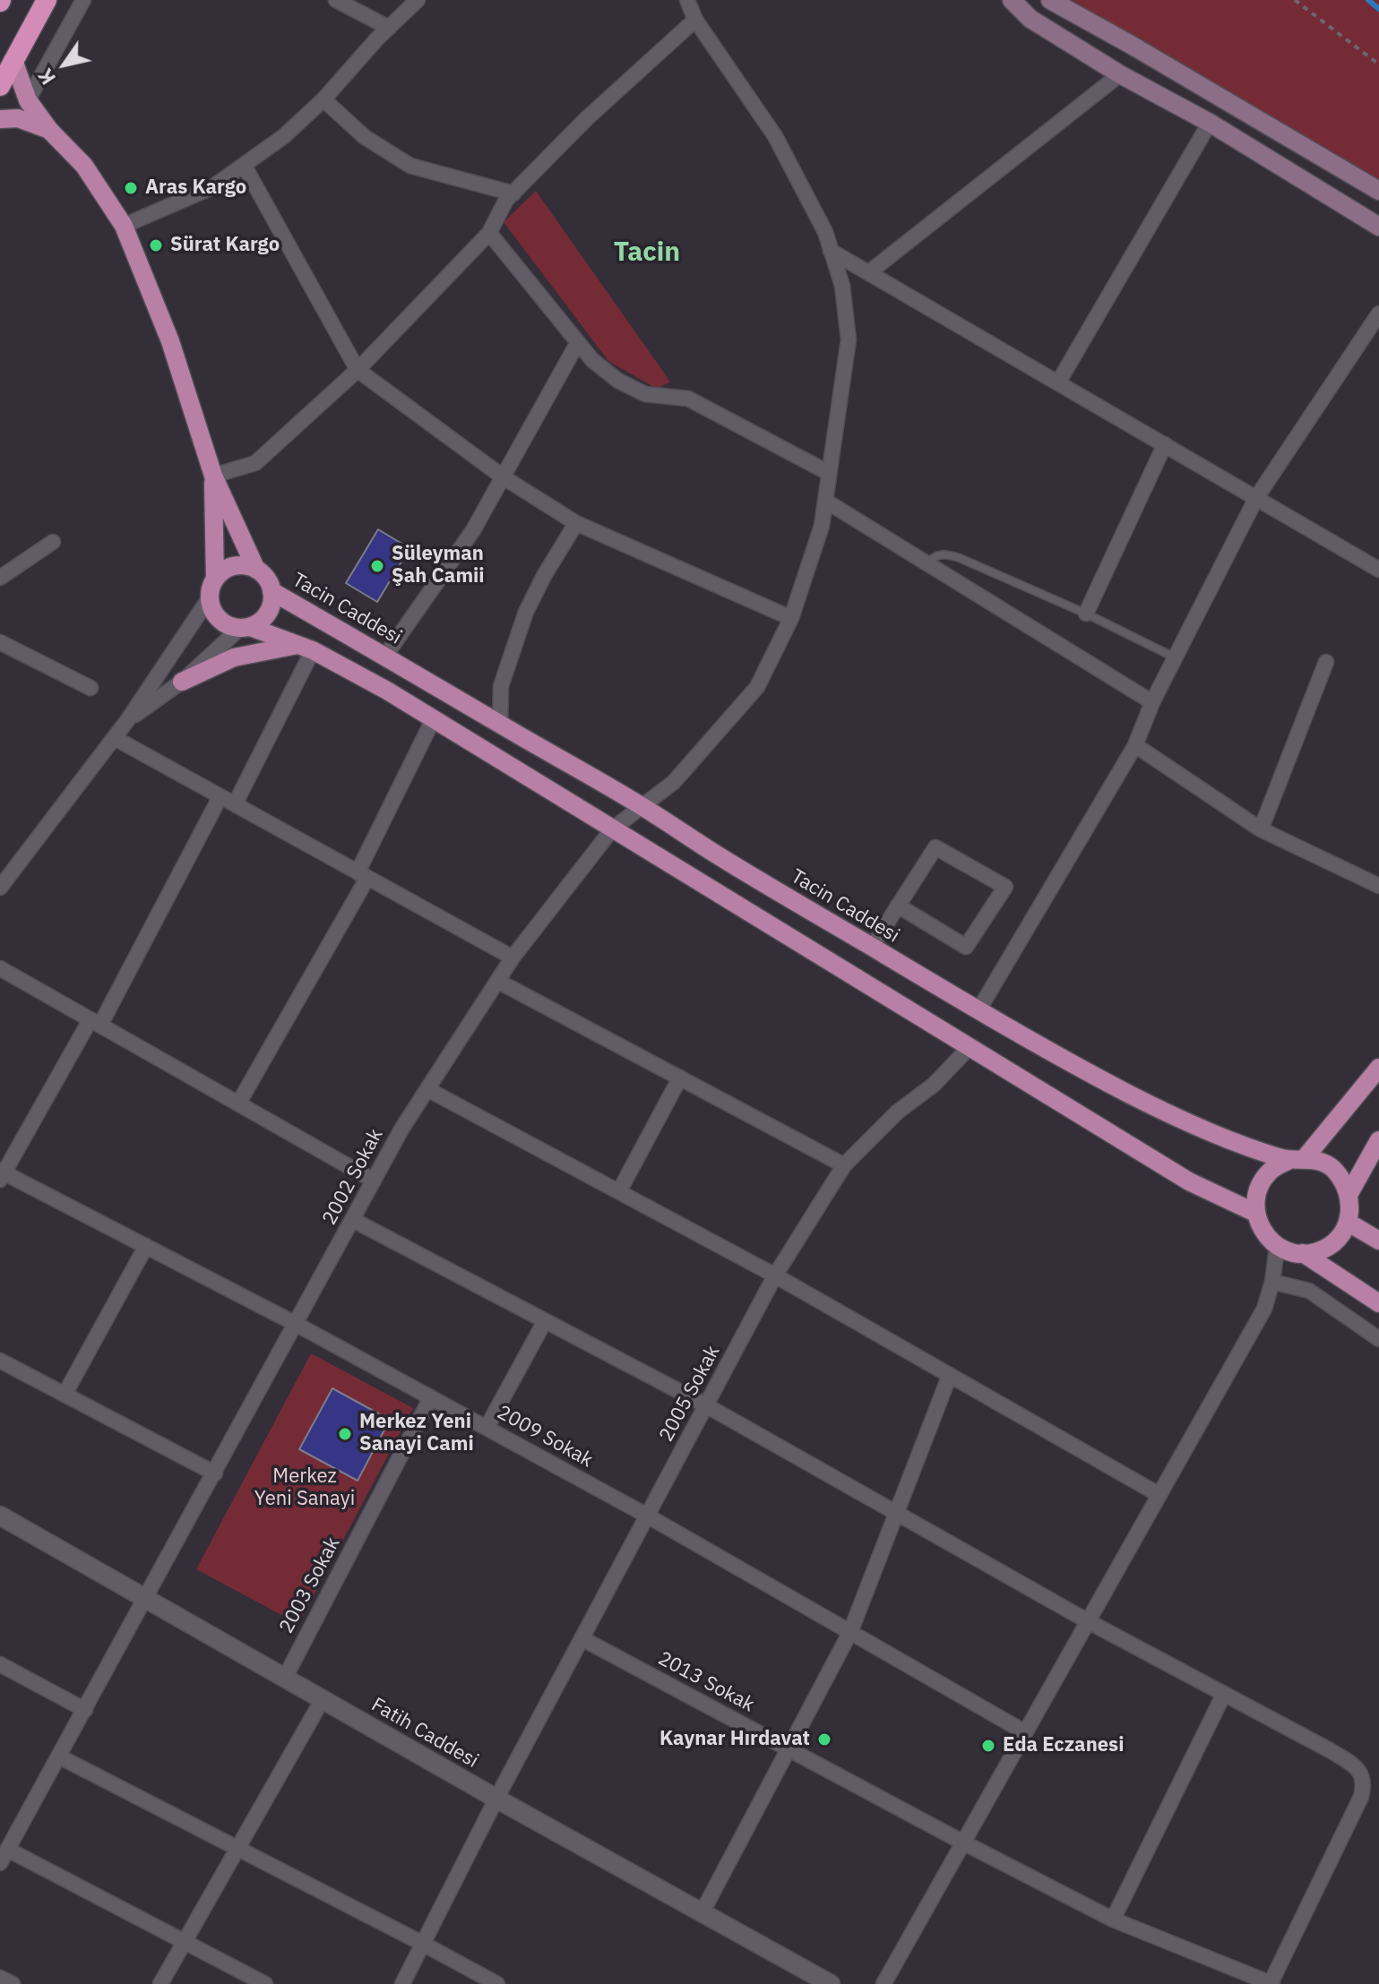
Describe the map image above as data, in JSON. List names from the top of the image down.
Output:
{
  "streets": {
    "main road": ["Tacin Caddesi"],
    "street": [
      "2002 Sokak",
      "2005 Sokak",
      "2009 Sokak",
      "2003 Sokak",
      "2013 Sokak",
      "Fatih Caddesi"
    ]
  },
  "crossings": [
    ["Tacin Caddesi", "2002 Sokak"],
    ["2002 Sokak", "2009 Sokak"],
    ["2002 Sokak", "Fatih Caddesi"],
    ["2005 Sokak", "2009 Sokak"],
    ["2005 Sokak", "2013 Sokak"],
    ["2005 Sokak", "Fatih Caddesi"],
    ["2009 Sokak", "2003 Sokak"],
    ["2003 Sokak", "Fatih Caddesi"]
  ],
  "districts": ["Tacin"],
  "parks": ["Merkez Yeni Sanayi"],
  "places": [
    "Aras Kargo",
    "Sürat Kargo",
    "Süleyman Şah Camii",
    "Merkez Yeni Sanayi Cami",
    "Kaynar Hırdavat",
    "Eda Eczanesi"
  ],
  "north": "bottom left"
}
